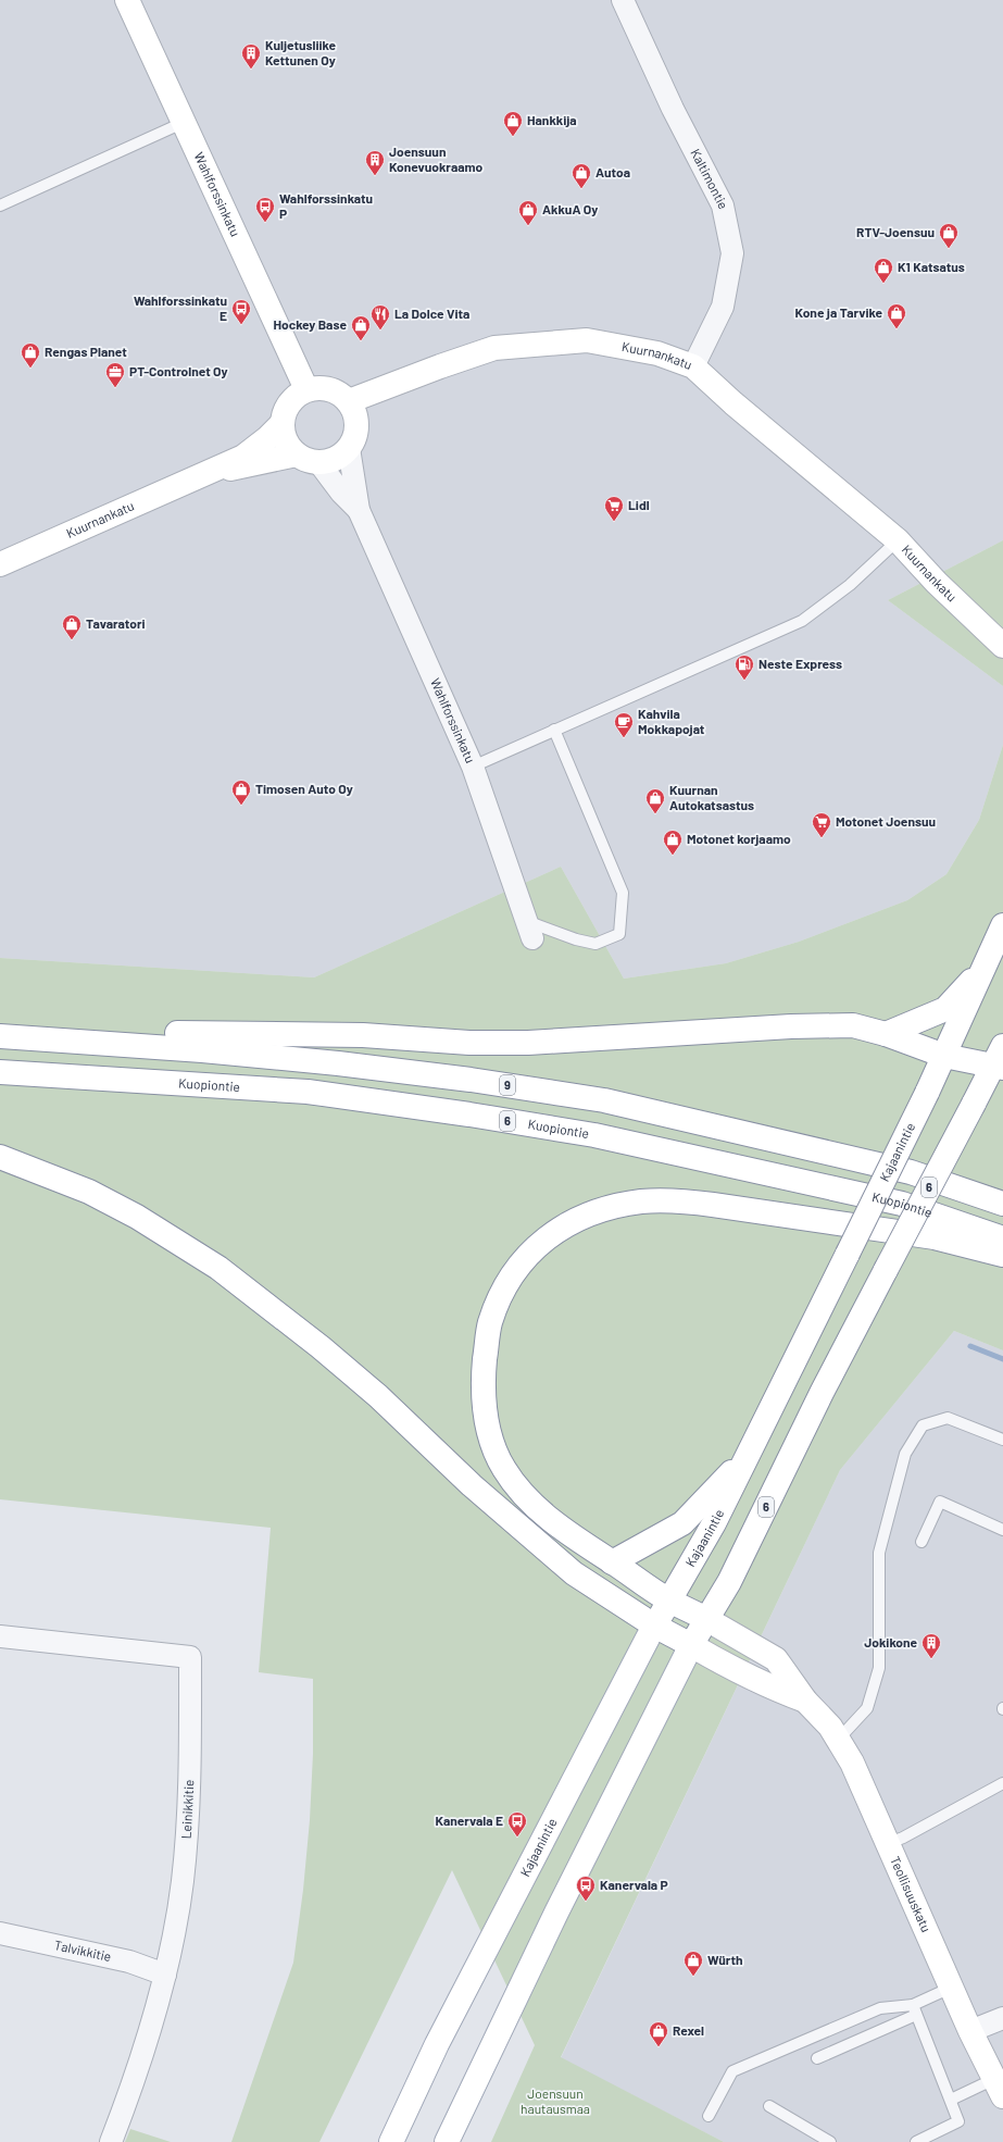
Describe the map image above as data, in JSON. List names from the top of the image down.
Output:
{
  "streets": {
    "main road": [
      "Wahlforssinkatu",
      "Kuurnankatu",
      "Kuopiontie",
      "9",
      "6",
      "Kajaanintie",
      "Teollisuuskatu"
    ],
    "street": ["Kaltimontie", "Leinikkitie", "Talvikkitie"]
  },
  "crossings": [
    ["Kaltimontie", "Kuurnankatu"],
    ["Wahlforssinkatu", "Kuurnankatu"],
    ["6", "Teollisuuskatu"],
    ["Kajaanintie", "Teollisuuskatu"],
    ["Leinikkitie", "Talvikkitie"]
  ],
  "parks": ["Joensuun hautausmaa"],
  "places": {
    "building": ["Kuljetusliike Kettunen Oy", "Joensuun Konevuokraamo", "Jokikone"],
    "shop": [
      "Hankkija",
      "Autoa",
      "AkkuA Oy",
      "RTV-Joensuu",
      "K1 Katsatus",
      "Kone ja Tarvike",
      "Hockey Base",
      "Rengas Planet",
      "Tavaratori",
      "Timosen Auto Oy",
      "Kuurnan Autokatsastus",
      "Motonet korjaamo",
      "Würth",
      "Rexel"
    ],
    "bus stop": [
      "Wahlforssinkatu P",
      "Wahlforssinkatu E",
      "Kanervala E",
      "Kanervala P"
    ],
    "restaurant": ["La Dolce Vita"],
    "office": ["PT-Controlnet Oy"],
    "supermarket": ["Lidl", "Motonet Joensuu"],
    "fuel station": ["Neste Express"],
    "cafe": ["Kahvila Mokkapojat"]
  }
}
